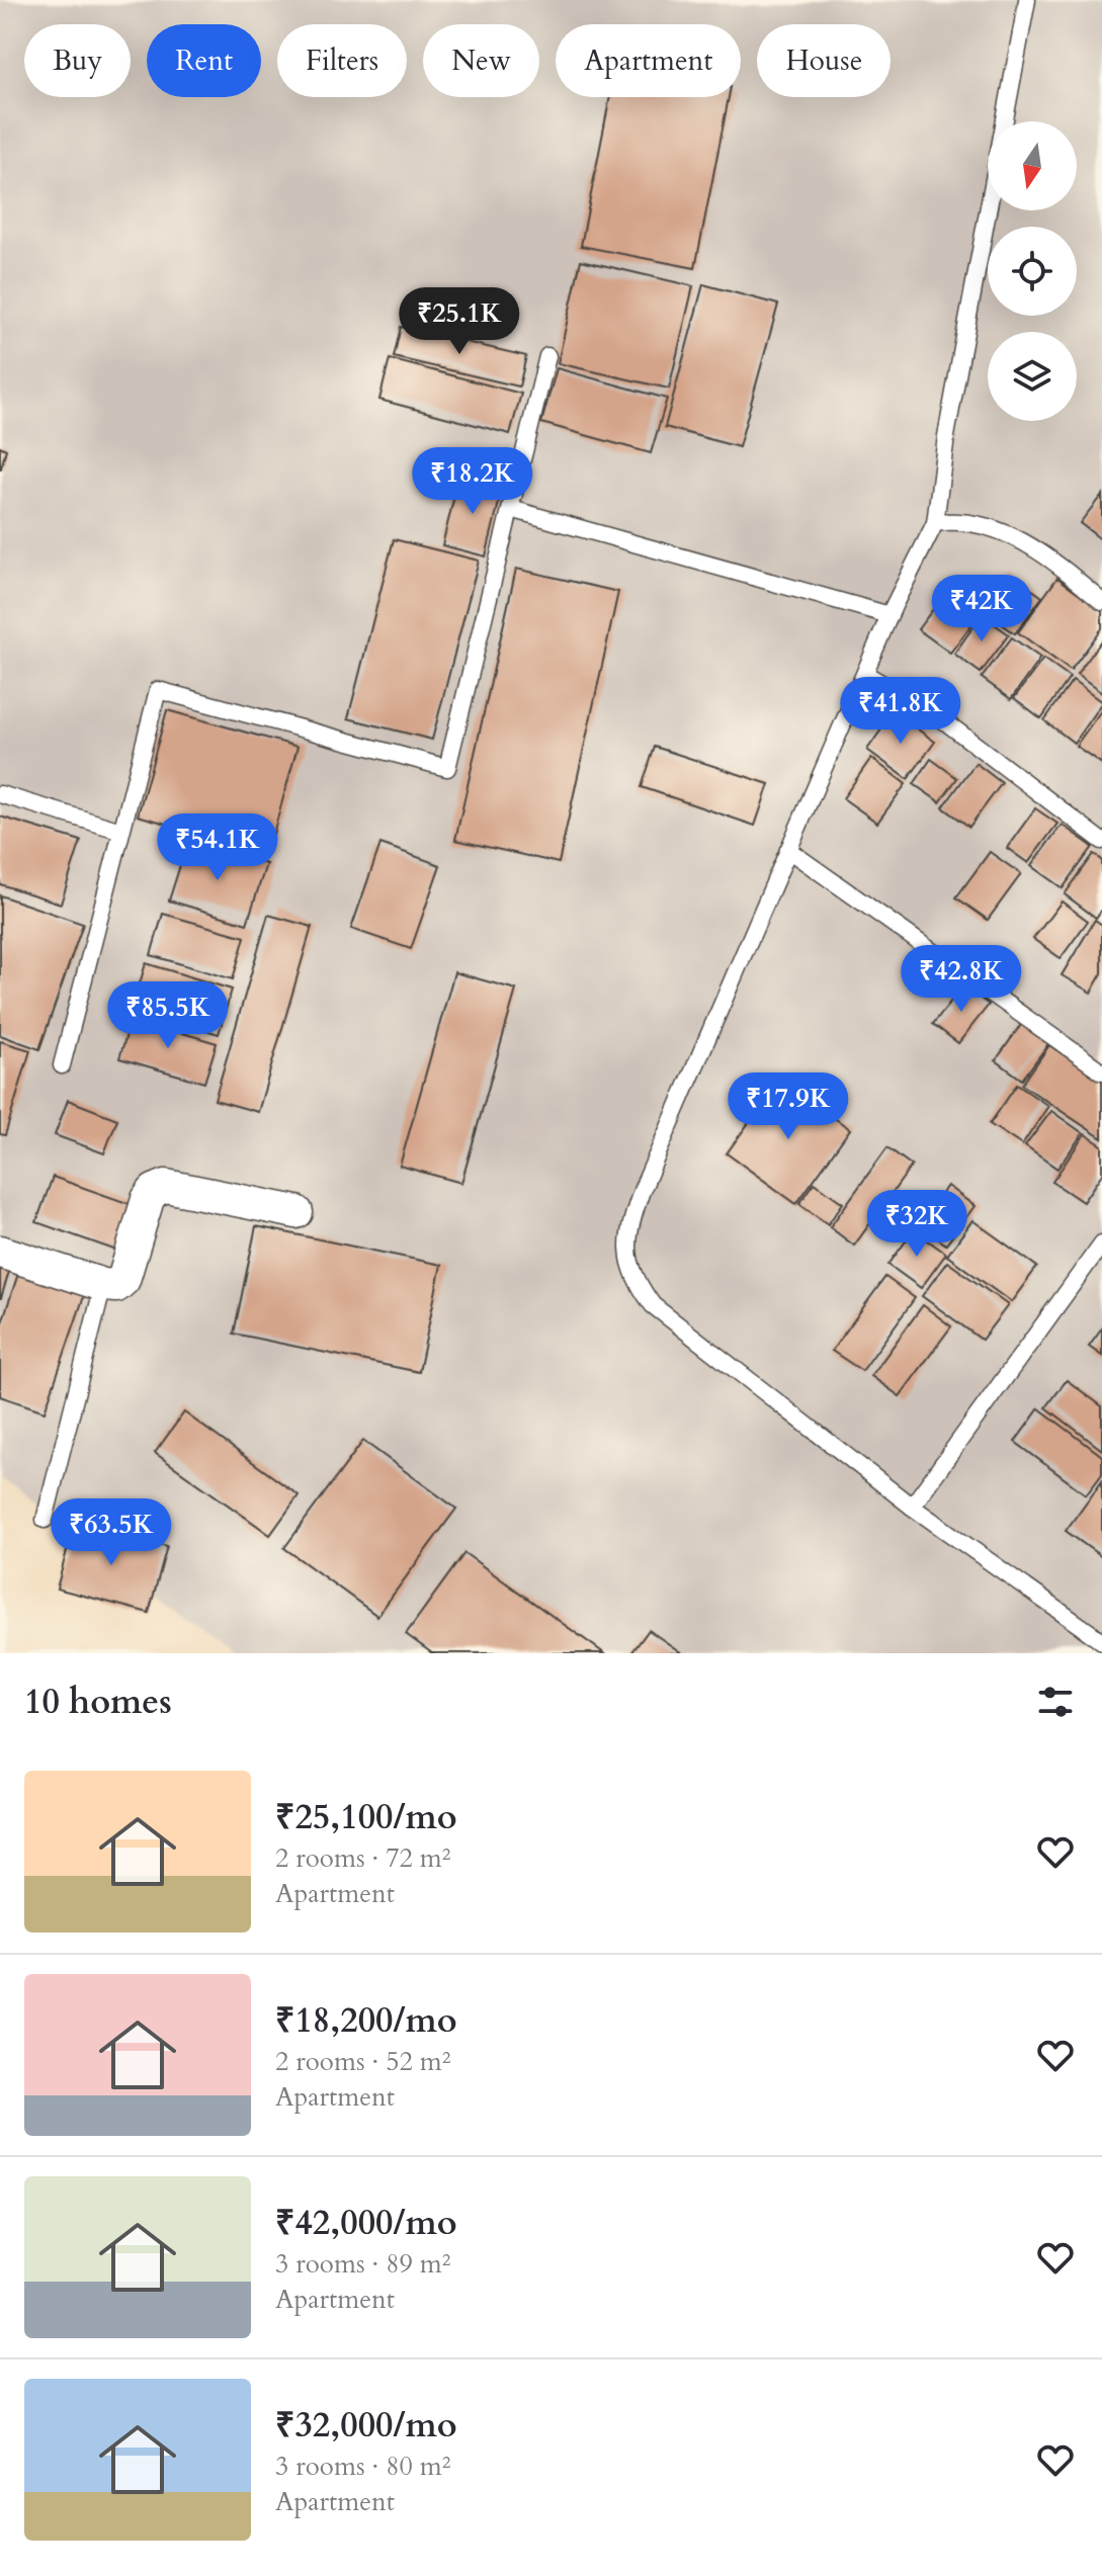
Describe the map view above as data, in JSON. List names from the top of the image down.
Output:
{
  "north": "bottom",
  "page": {
    "chip": [
      "Buy",
      "Rent",
      "Filters",
      "New",
      "Apartment",
      "House"
    ],
    "price": [
      "₹25.1K",
      "₹18.2K",
      "₹42K",
      "₹41.8K",
      "₹54.1K",
      "₹42.8K",
      "₹85.5K",
      "₹17.9K",
      "₹32K",
      "₹63.5K"
    ],
    "heading": "10 homes",
    "list": [
      {
        "name": "₹25,100/mo",
        "note": "2 rooms · 72 m² · Apartment"
      },
      {
        "name": "₹18,200/mo",
        "note": "2 rooms · 52 m² · Apartment"
      },
      {
        "name": "₹42,000/mo",
        "note": "3 rooms · 89 m² · Apartment"
      },
      {
        "name": "₹32,000/mo",
        "note": "3 rooms · 80 m² · Apartment"
      }
    ]
  }
}
